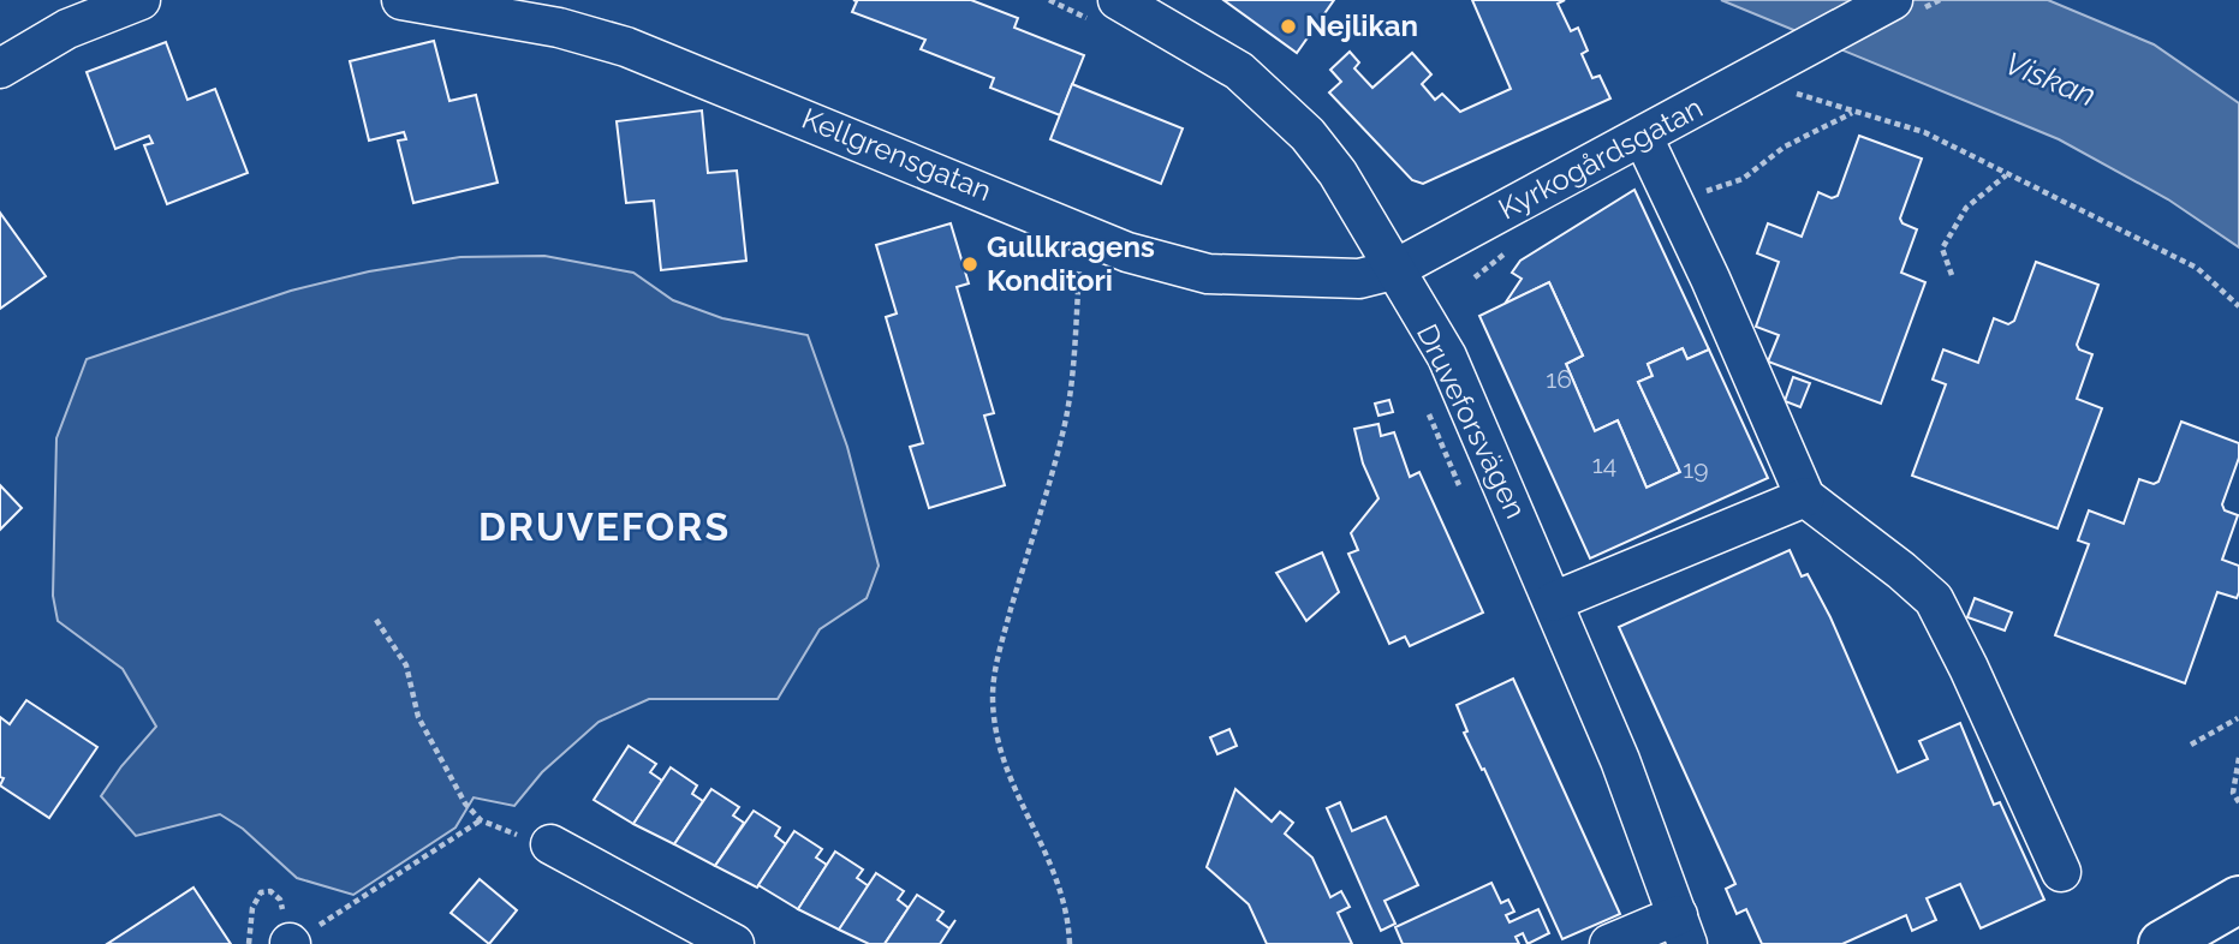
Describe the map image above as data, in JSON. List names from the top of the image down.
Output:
{
  "streets": {
    "street": ["Kellgrensgatan", "Kyrkogårdsgatan", "Druveforsvägen"]
  },
  "crossings": [
    ["Kellgrensgatan", "Kyrkogårdsgatan"],
    ["Kellgrensgatan", "Druveforsvägen"],
    ["Kyrkogårdsgatan", "Druveforsvägen"]
  ],
  "districts": ["DRUVEFORS"],
  "water": ["Viskan"],
  "places": ["Nejlikan", "Gullkragens Konditori"],
  "house_numbers": ["16", "14", "19"]
}
